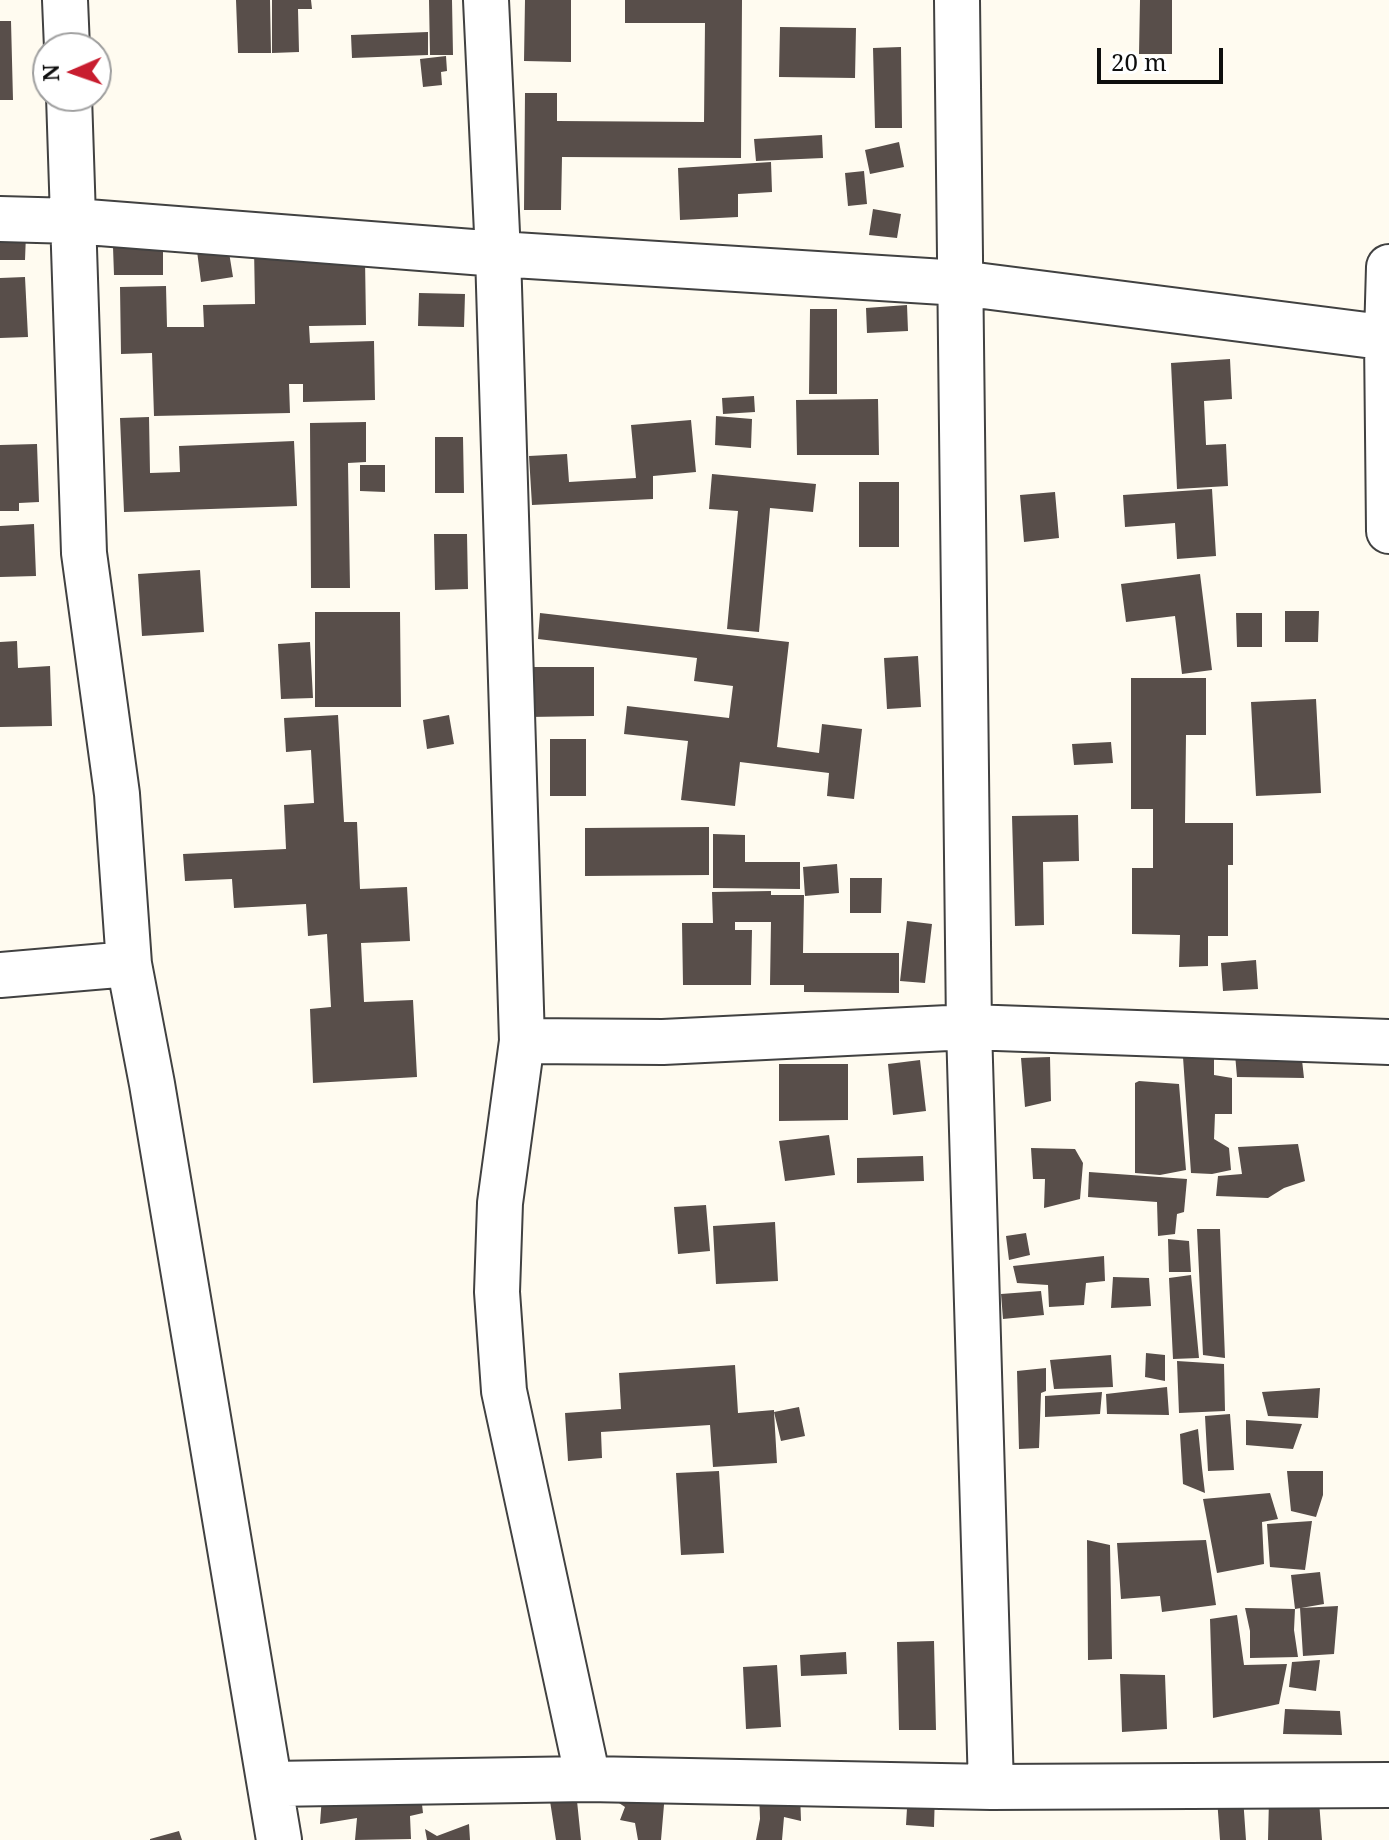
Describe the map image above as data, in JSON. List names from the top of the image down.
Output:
{
  "scale_bar": "20 m",
  "north": "left"
}
